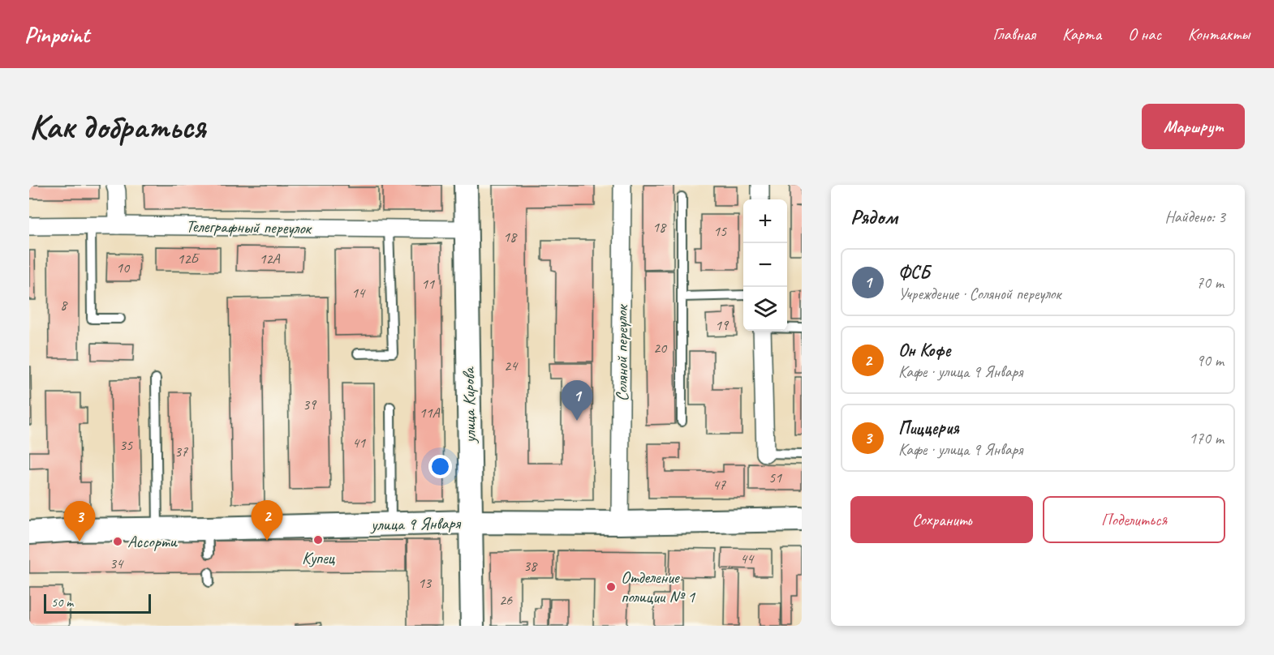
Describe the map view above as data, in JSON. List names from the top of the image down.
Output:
{
  "streets": {
    "main road": ["улица Кирова", "улица 9 Января"],
    "street": ["Телеграфный переулок", "Соляной переулок"]
  },
  "crossings": [
    ["Телеграфный переулок", "улица Кирова"],
    ["Соляной переулок", "улица 9 Января"],
    ["улица Кирова", "улица 9 Января"]
  ],
  "places": ["Купец", "Ассорти", "Отделение полиции № 1"],
  "house_numbers": [
    "18",
    "15",
    "18",
    "12Б",
    "12А",
    "10",
    "11",
    "14",
    "8",
    "19",
    "20",
    "24",
    "39",
    "11А",
    "41",
    "35",
    "37",
    "51",
    "47",
    "44",
    "34",
    "38",
    "13",
    "26"
  ],
  "scale_bar": "50 m",
  "page": {
    "header": "Pinpoint",
    "nav": [
      "Главная",
      "Карта",
      "О нас",
      "Контакты"
    ],
    "buttons": [
      "Маршрут",
      ["Сохранить", "Поделиться"]
    ],
    "title": "Как добраться",
    "heading": ["Рядом", "Найдено: 3"],
    "map_buttons": ["+", "−"],
    "list": [
      {
        "mark": "1",
        "name": "ФСБ",
        "note": "Учреждение · Соляной переулок",
        "value": "70 m"
      },
      {
        "mark": "2",
        "name": "Он Кофе",
        "note": "Кафе · улица 9 Января",
        "value": "90 m"
      },
      {
        "mark": "3",
        "name": "Пиццерия",
        "note": "Кафе · улица 9 Января",
        "value": "170 m"
      }
    ],
    "pins": ["1", "2", "3"],
    "scale": "50 m"
  }
}
